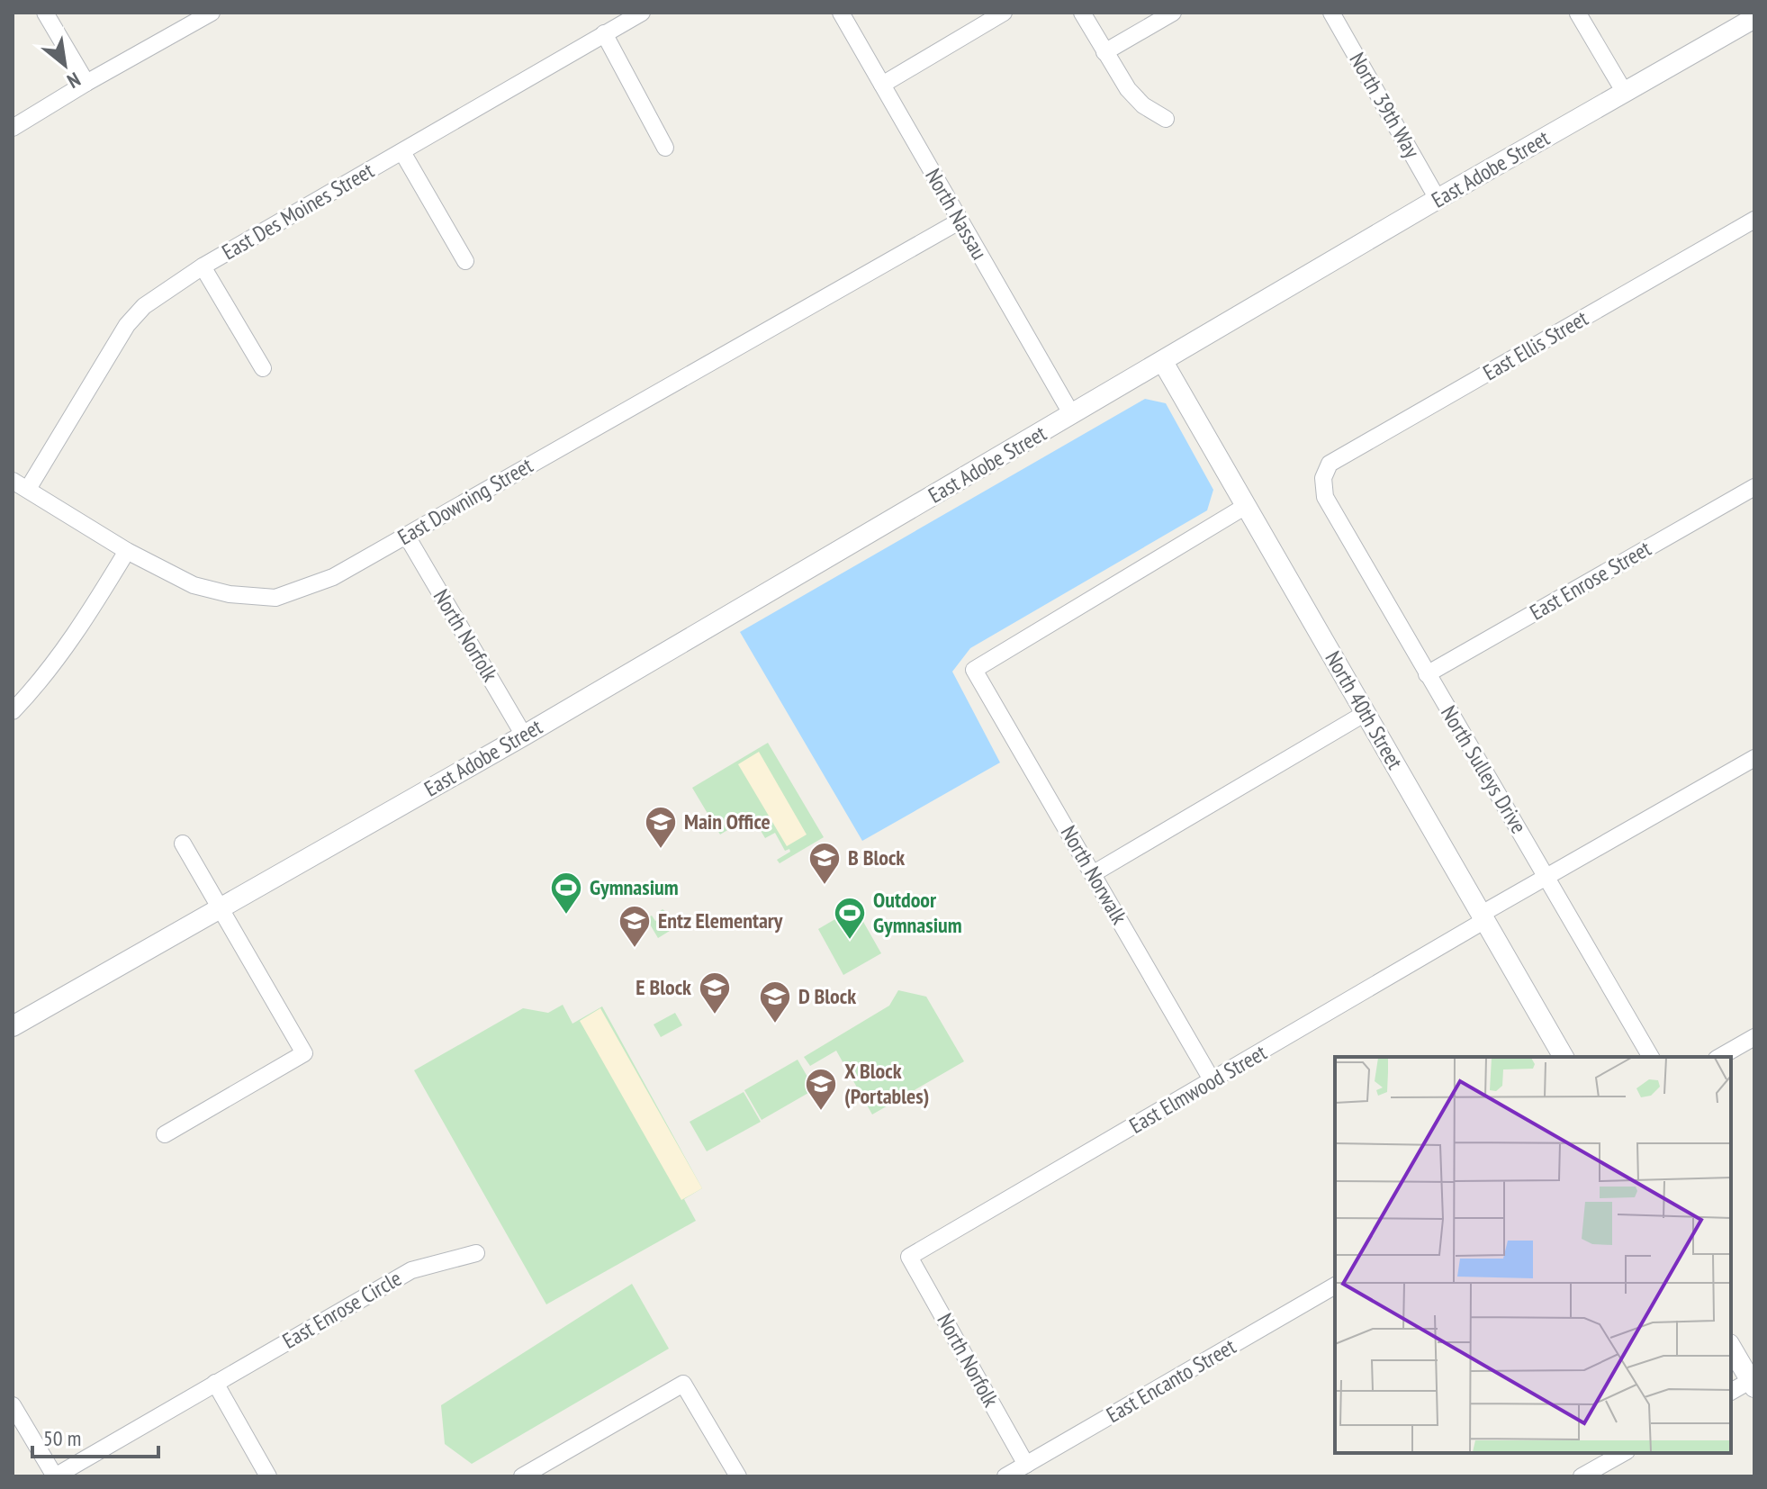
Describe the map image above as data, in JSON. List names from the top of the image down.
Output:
{
  "streets": {
    "street": [
      "North 39th Way",
      "East Adobe Street",
      "East Des Moines Street",
      "North Nassau",
      "East Ellis Street",
      "East Downing Street",
      "East Enrose Street",
      "North Norfolk",
      "North 40th Street",
      "North Sulleys Drive",
      "North Norwalk",
      "East Elmwood Street",
      "East Enrose Circle",
      "East Encanto Street"
    ]
  },
  "crossings": [
    ["North 39th Way", "East Adobe Street"],
    ["East Adobe Street", "North Nassau"],
    ["East Adobe Street", "North Norfolk"],
    ["East Adobe Street", "North 40th Street"],
    ["East Des Moines Street", "East Downing Street"],
    ["North Nassau", "East Downing Street"],
    ["East Ellis Street", "North Sulleys Drive"],
    ["East Downing Street", "North Norfolk"],
    ["East Enrose Street", "North Sulleys Drive"],
    ["North Norfolk", "East Elmwood Street"],
    ["North Norfolk", "East Encanto Street"],
    ["North 40th Street", "North Norwalk"],
    ["North 40th Street", "East Elmwood Street"],
    ["North Sulleys Drive", "East Elmwood Street"],
    ["North Norwalk", "East Elmwood Street"]
  ],
  "places": {
    "school or university": [
      "Main Office",
      "B Block",
      "Entz Elementary",
      "E Block",
      "D Block",
      "X Block (Portables)"
    ],
    "sports": ["Gymnasium", "Outdoor Gymnasium"]
  },
  "scale_bar": "50 m",
  "north": "bottom right"
}
